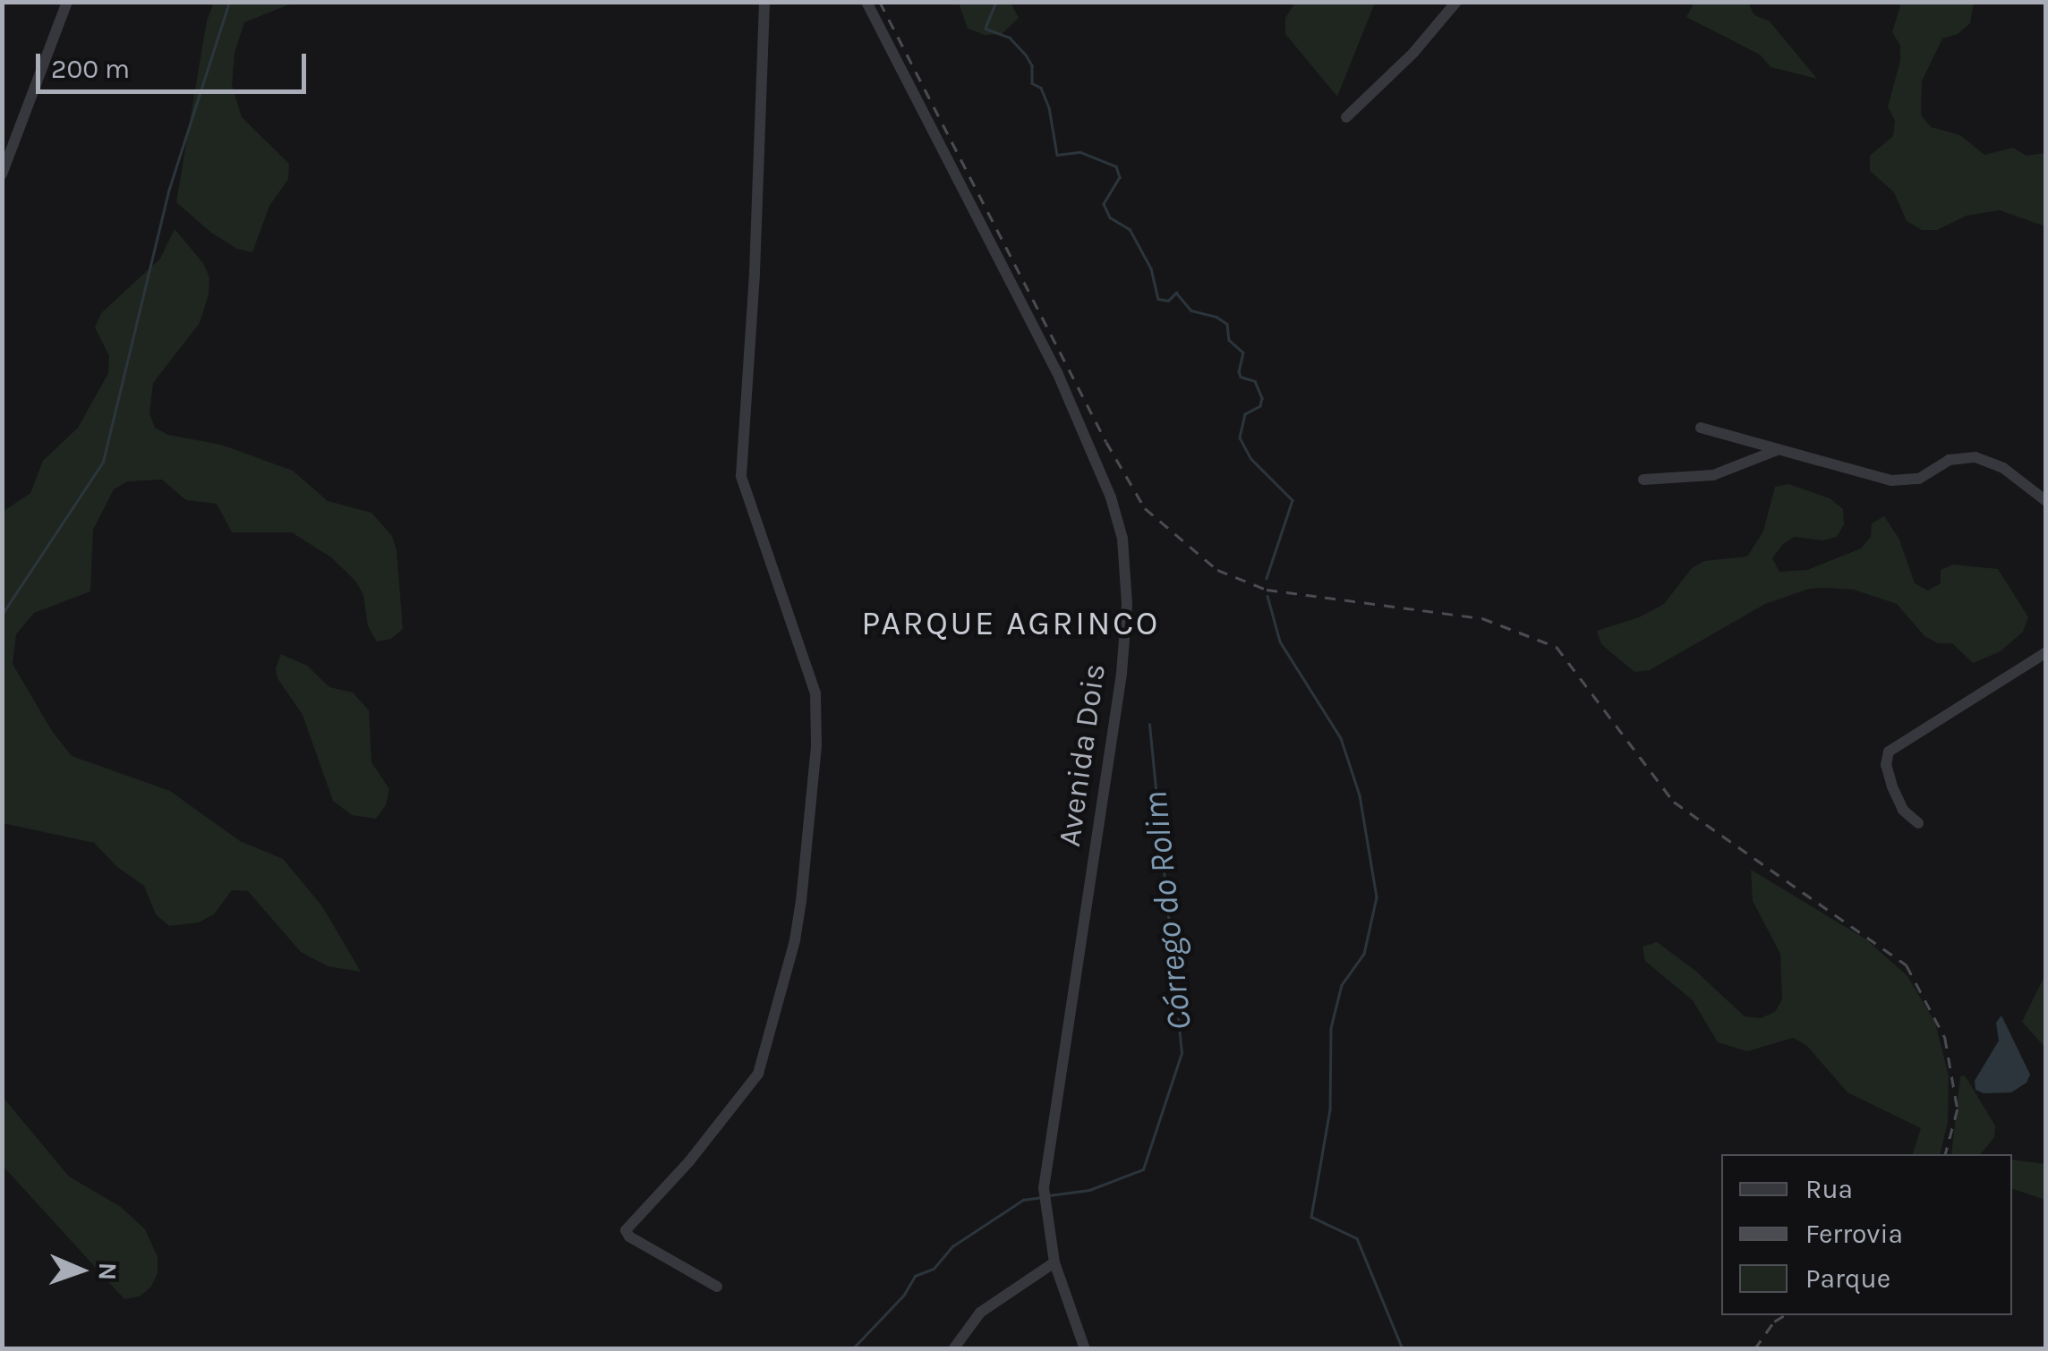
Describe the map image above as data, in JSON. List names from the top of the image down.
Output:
{
  "streets": {
    "street": ["Avenida Dois"]
  },
  "districts": ["PARQUE AGRINCO"],
  "water": ["Córrego do Rolim"],
  "legend": ["Rua", "Ferrovia", "Parque"],
  "scale_bar": "200 m",
  "north": "right"
}
